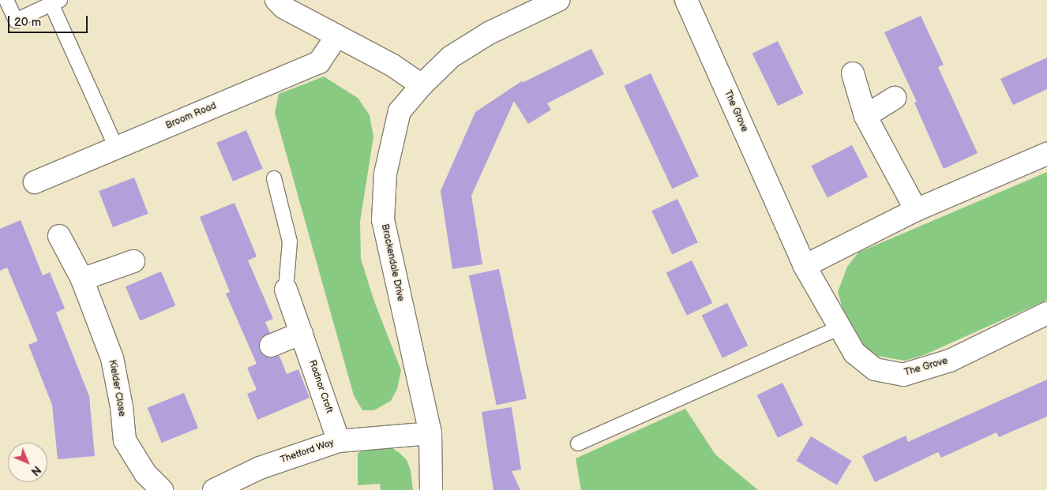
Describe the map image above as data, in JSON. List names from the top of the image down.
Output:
{
  "streets": {
    "street": [
      "The Grove",
      "Broom Road",
      "Brackendale Drive",
      "Radnor Croft",
      "Kielder Close",
      "Thetford Way"
    ]
  },
  "crossings": [
    ["Brackendale Drive", "Thetford Way"],
    ["Radnor Croft", "Thetford Way"]
  ],
  "scale_bar": "20 m",
  "north": "bottom right"
}
